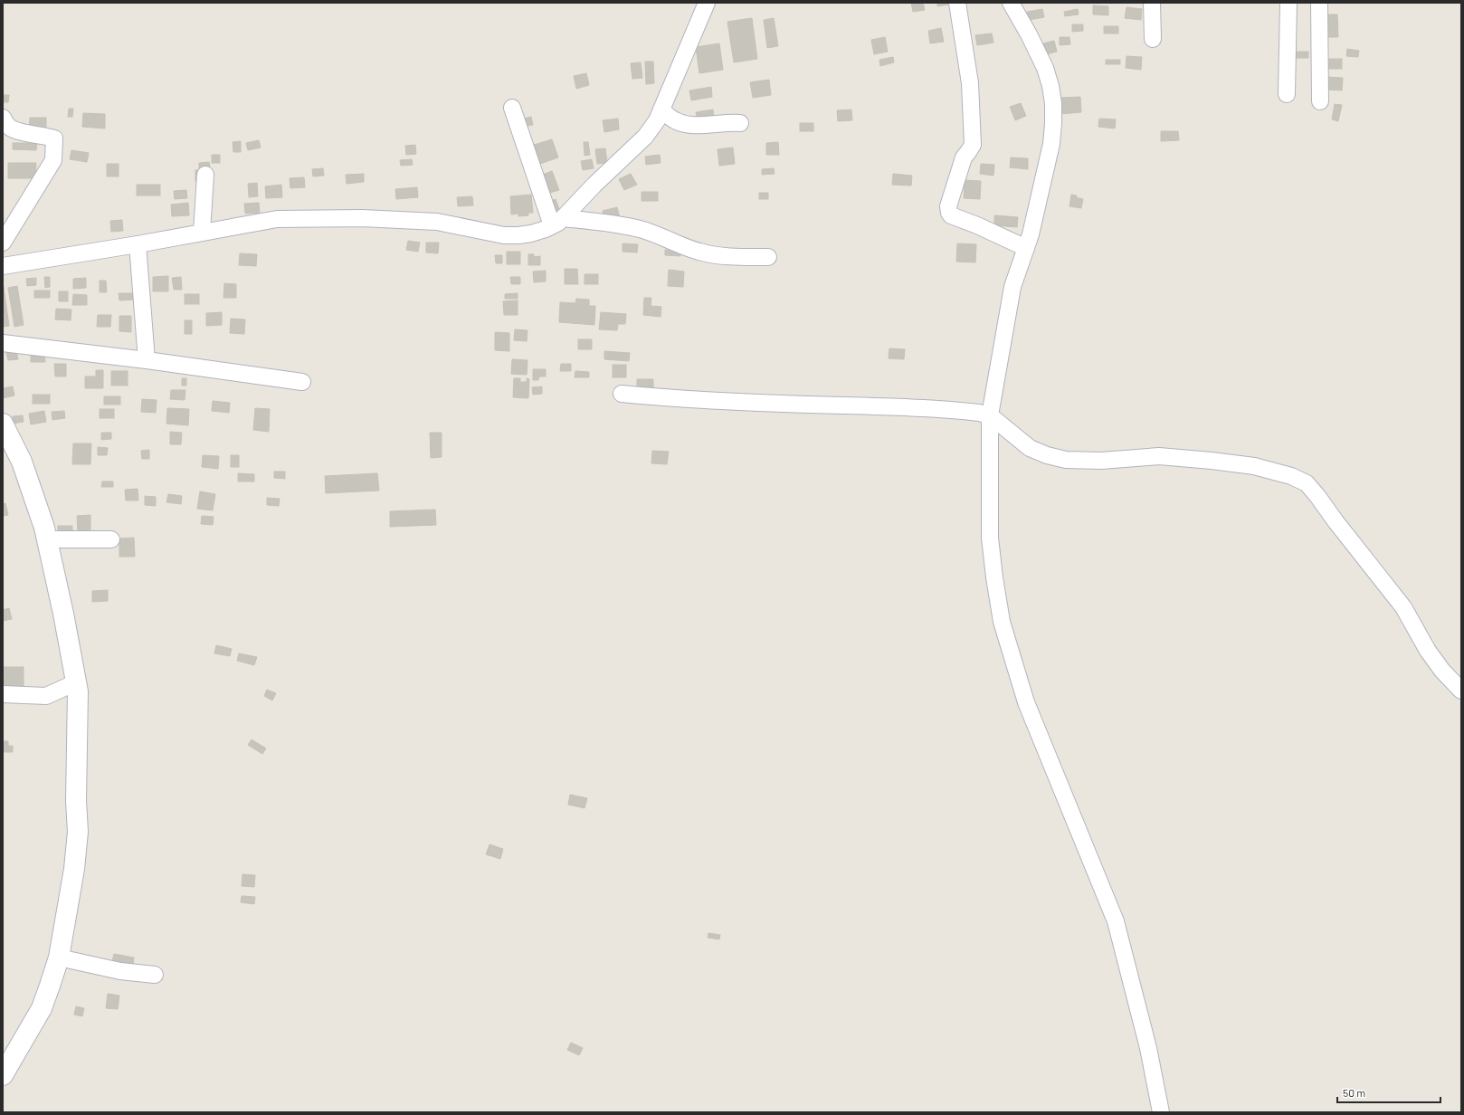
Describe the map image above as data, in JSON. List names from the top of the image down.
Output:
{
  "scale_bar": "50 m"
}
